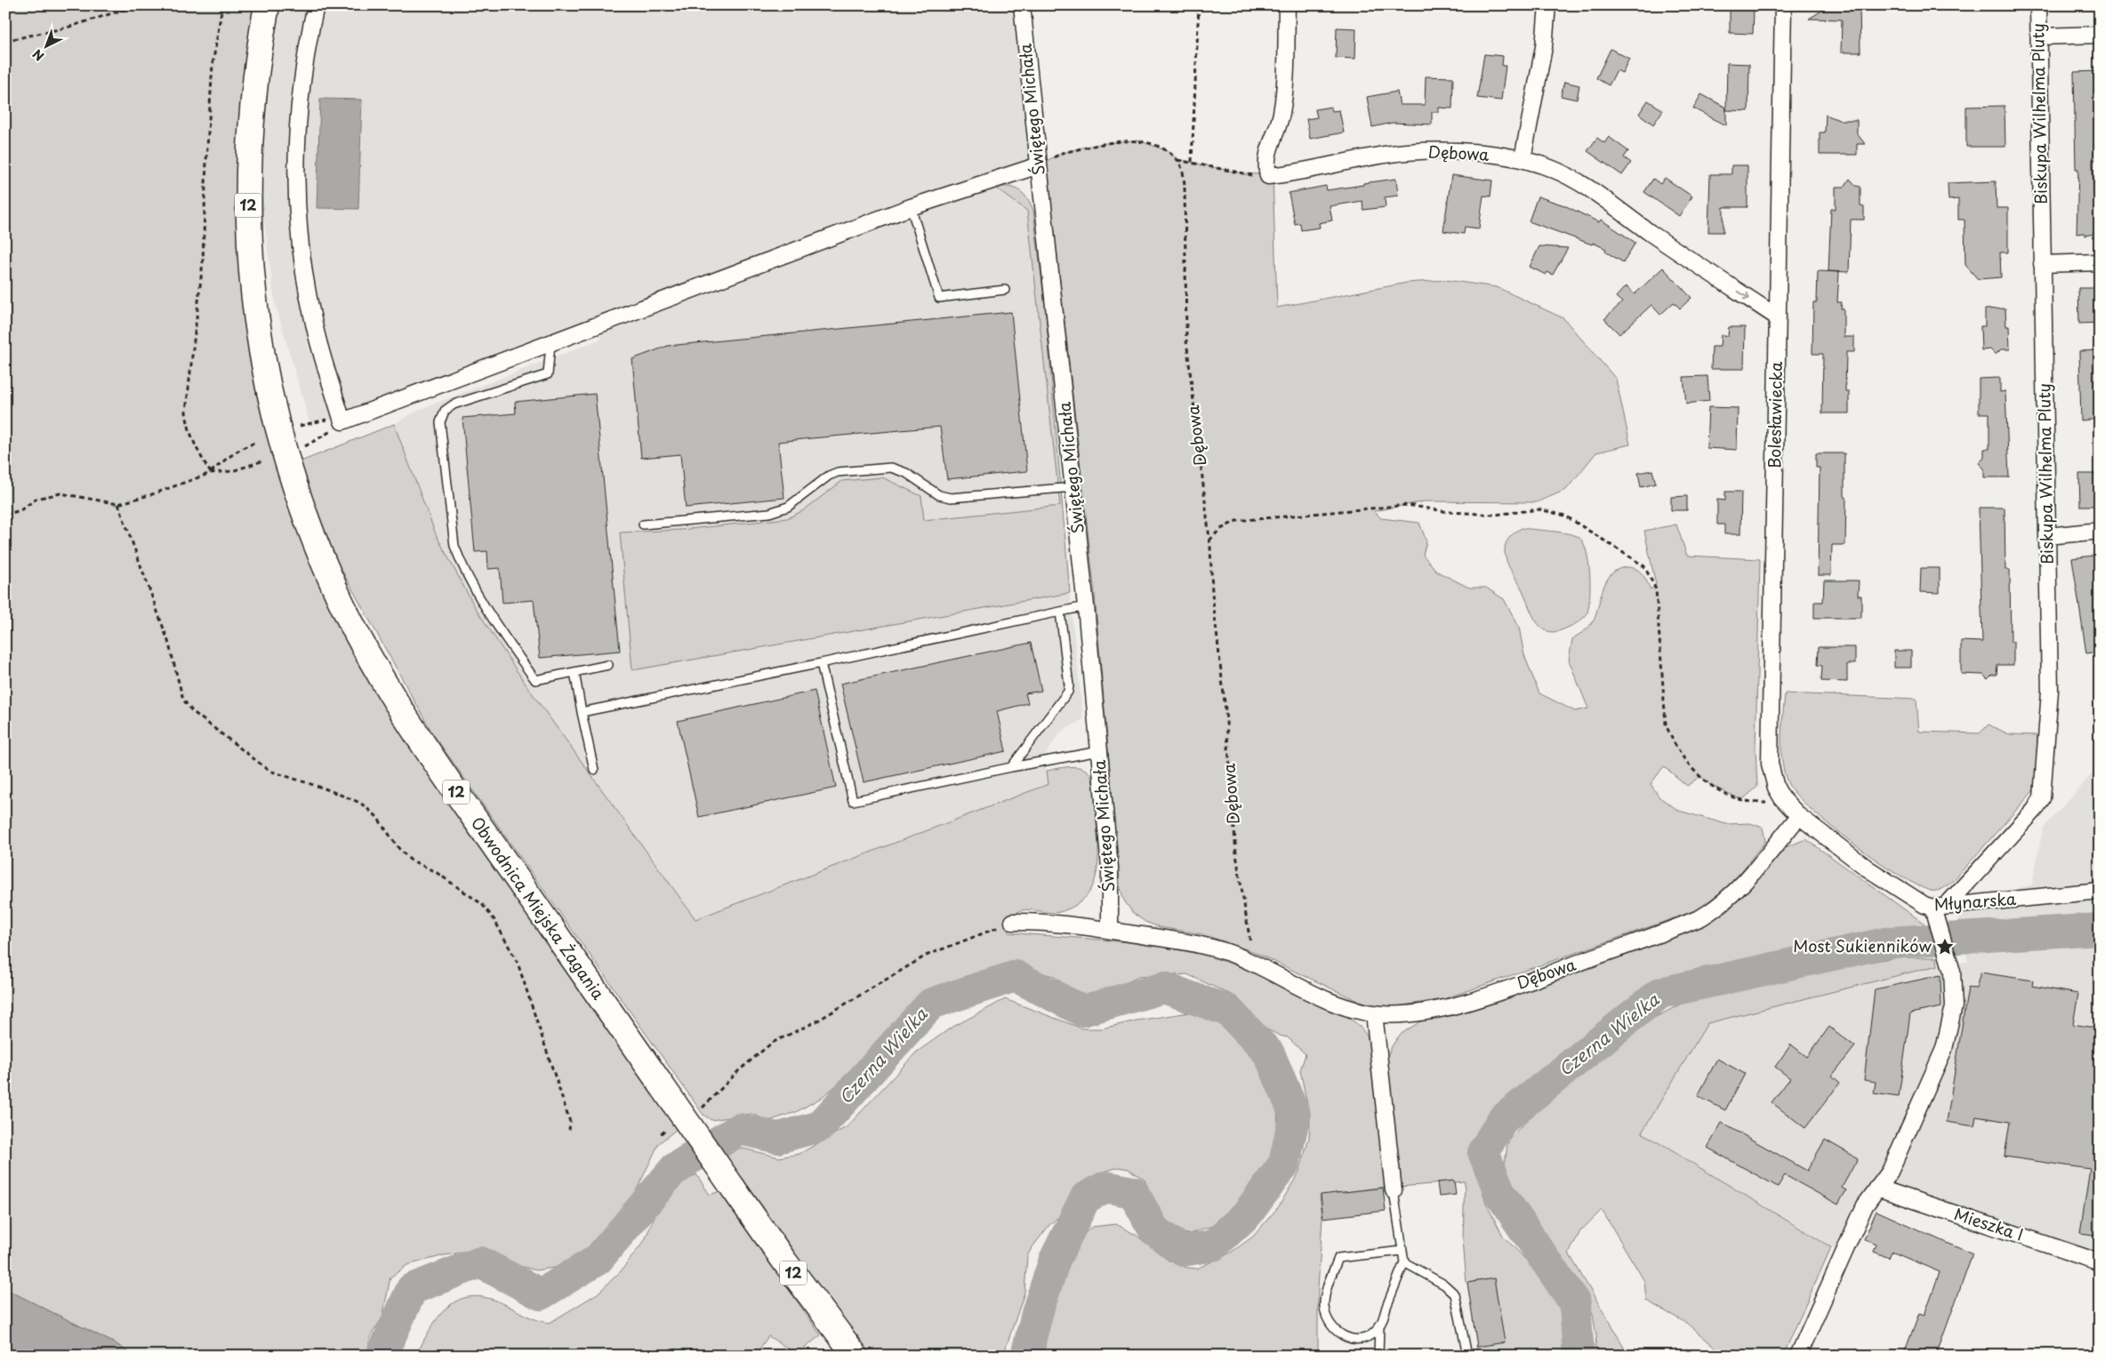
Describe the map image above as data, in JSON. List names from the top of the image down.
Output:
{
  "streets": {
    "main road": ["12", "Obwodnica Miejska Żagania"],
    "street": [
      "Świętego Michała",
      "Biskupa Wilhelma Pluty",
      "Dębowa",
      "Bolesławiecka",
      "Młynarska",
      "Mieszka I"
    ]
  },
  "crossings": [
    ["Biskupa Wilhelma Pluty", "Młynarska"],
    ["Dębowa", "Bolesławiecka"],
    ["Dębowa", "Młynarska"],
    ["Bolesławiecka", "Młynarska"]
  ],
  "water": ["Czerna Wielka"],
  "places": {
    "place": ["Most Sukienników"]
  },
  "north": "bottom left"
}
